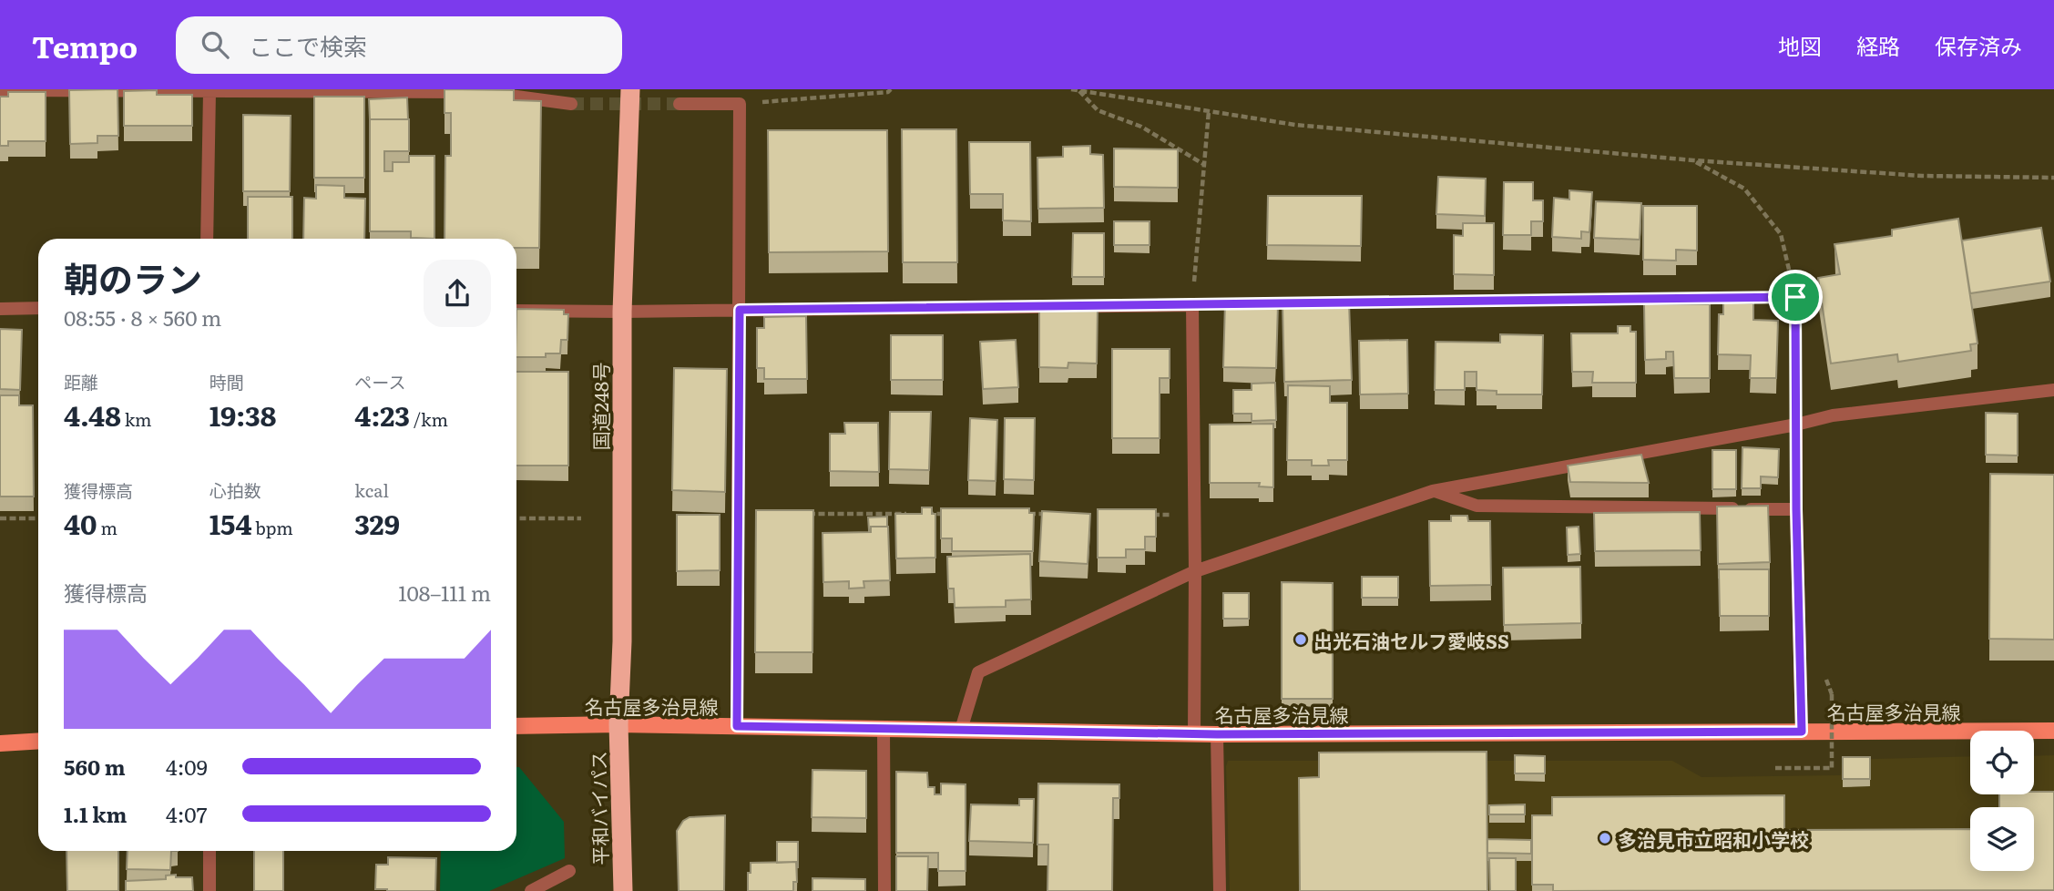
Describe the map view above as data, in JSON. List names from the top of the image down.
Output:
{
  "streets": {
    "highway": ["国道248号", "平和バイパス"],
    "main road": ["名古屋多治見線"]
  },
  "crossings": [
    ["国道248号", "名古屋多治見線"],
    ["国道248号", "平和バイパス"],
    ["名古屋多治見線", "平和バイパス"]
  ],
  "places": ["出光石油セルフ愛岐SS", "多治見市立昭和小学校"],
  "page": {
    "header": "Tempo",
    "search": "ここで検索",
    "nav": ["地図", "経路", "保存済み"],
    "heading": ["朝のラン", "08:55 · 8 × 560 m"],
    "stats": [
      ["距離", "4.48 km"],
      ["時間", "19:38"],
      ["ペース", "4:23 /km"],
      ["獲得標高", "40 m"],
      ["心拍数", "154 bpm"],
      ["kcal", "329"]
    ],
    "chart": ["獲得標高", "108–111 m"],
    "list": [
      {
        "name": "560 m",
        "note": "4:09"
      },
      {
        "name": "1.1 km",
        "note": "4:07"
      }
    ]
  }
}
